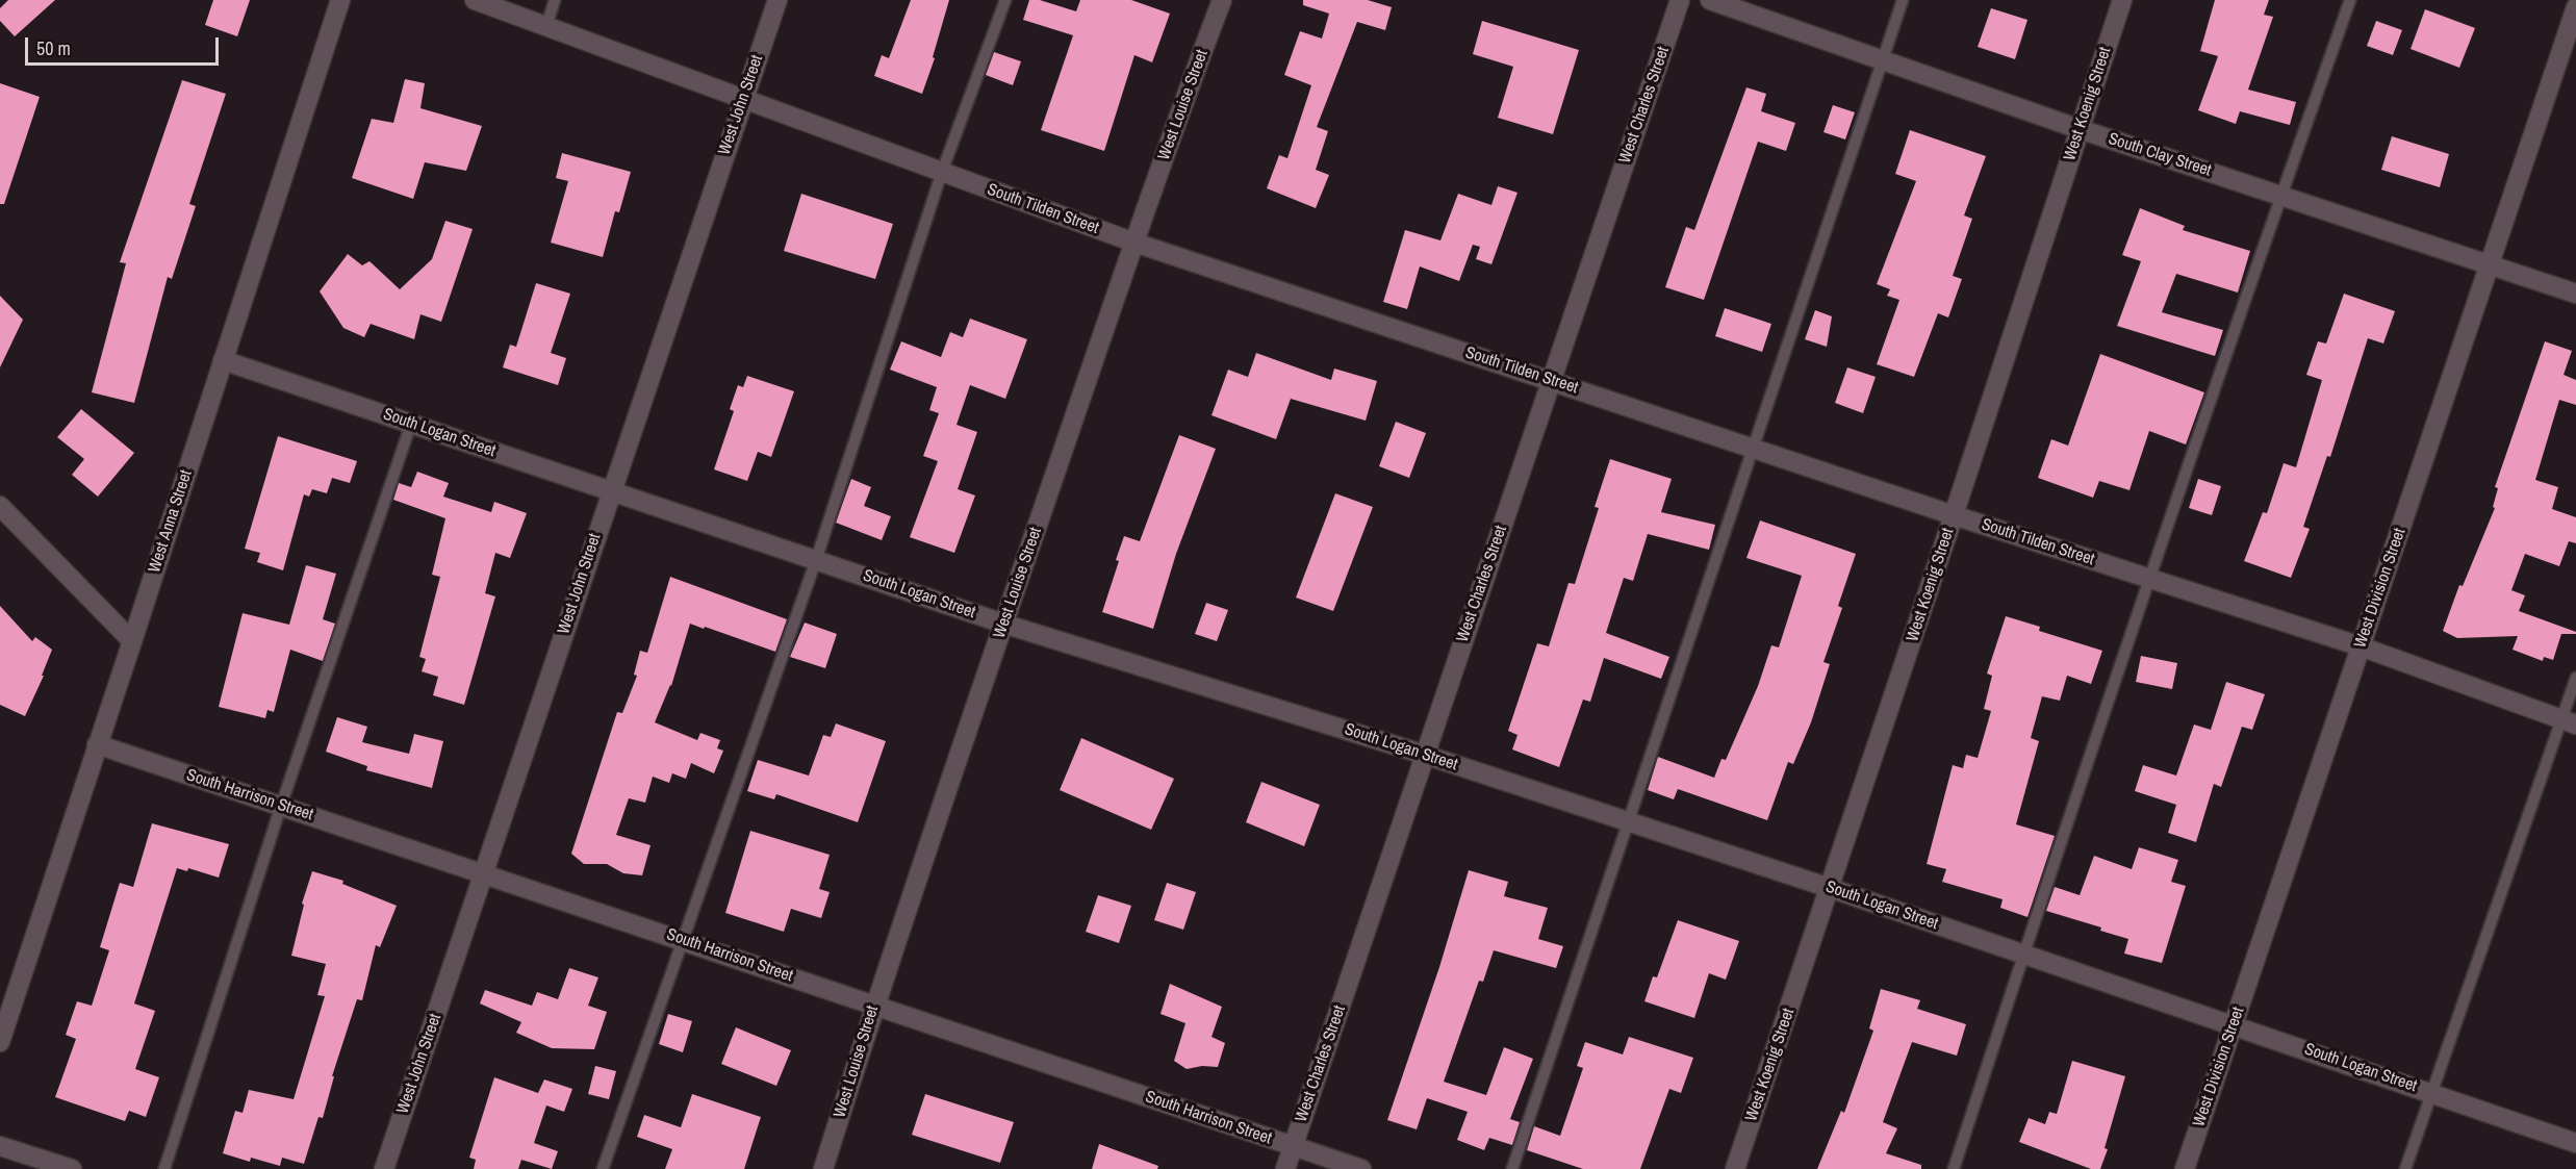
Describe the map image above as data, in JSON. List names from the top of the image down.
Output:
{
  "streets": {
    "street": [
      "West Koenig Street",
      "West John Street",
      "West Louise Street",
      "West Charles Street",
      "South Clay Street",
      "South Tilden Street",
      "South Logan Street",
      "West Anna Street",
      "West Division Street",
      "South Harrison Street"
    ]
  },
  "crossings": [
    ["West Koenig Street", "South Clay Street"],
    ["West Koenig Street", "South Tilden Street"],
    ["West Koenig Street", "South Logan Street"],
    ["West John Street", "South Tilden Street"],
    ["West John Street", "South Logan Street"],
    ["West John Street", "South Harrison Street"],
    ["West Louise Street", "South Tilden Street"],
    ["West Louise Street", "South Logan Street"],
    ["West Louise Street", "South Harrison Street"],
    ["West Charles Street", "South Tilden Street"],
    ["West Charles Street", "South Logan Street"],
    ["West Charles Street", "South Harrison Street"],
    ["South Clay Street", "West Division Street"],
    ["South Tilden Street", "West Division Street"],
    ["South Logan Street", "West Anna Street"],
    ["South Logan Street", "West Division Street"],
    ["West Anna Street", "South Harrison Street"]
  ],
  "scale_bar": "50 m"
}
